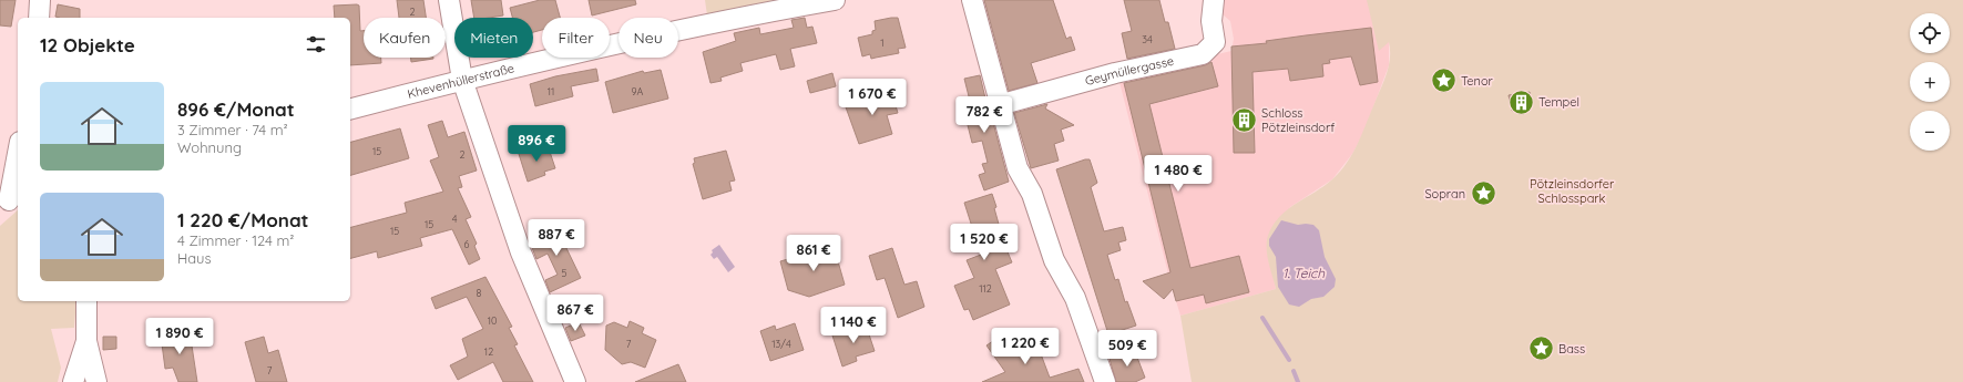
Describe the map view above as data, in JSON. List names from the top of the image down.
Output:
{
  "streets": {
    "street": ["Geymüllergasse", "Khevenhüllerstraße"]
  },
  "water": ["1. Teich"],
  "parks": ["Pötzleinsdorfer Schlosspark"],
  "places": {
    "place": ["Tenor", "Sopran", "Bass"],
    "building": ["Tempel", "Schloss Pötzleinsdorf"]
  },
  "house_numbers": [
    "2",
    "34",
    "1",
    "11",
    "9A",
    "15",
    "2",
    "4",
    "15",
    "15",
    "6",
    "5",
    "112",
    "8",
    "10",
    "7",
    "13/4",
    "12",
    "7"
  ],
  "page": {
    "map_buttons": ["+", "−"],
    "chip": [
      "Kaufen",
      "Mieten",
      "Filter",
      "Neu"
    ],
    "heading": "12 Objekte",
    "list": [
      {
        "name": "896 €/Monat",
        "note": "3 Zimmer · 74 m² · Wohnung"
      },
      {
        "name": "1 220 €/Monat",
        "note": "4 Zimmer · 124 m² · Haus"
      }
    ],
    "price": [
      "1 670 €",
      "782 €",
      "896 €",
      "1 480 €",
      "887 €",
      "1 520 €",
      "861 €",
      "867 €",
      "1 140 €",
      "1 890 €",
      "1 220 €",
      "509 €"
    ]
  }
}
